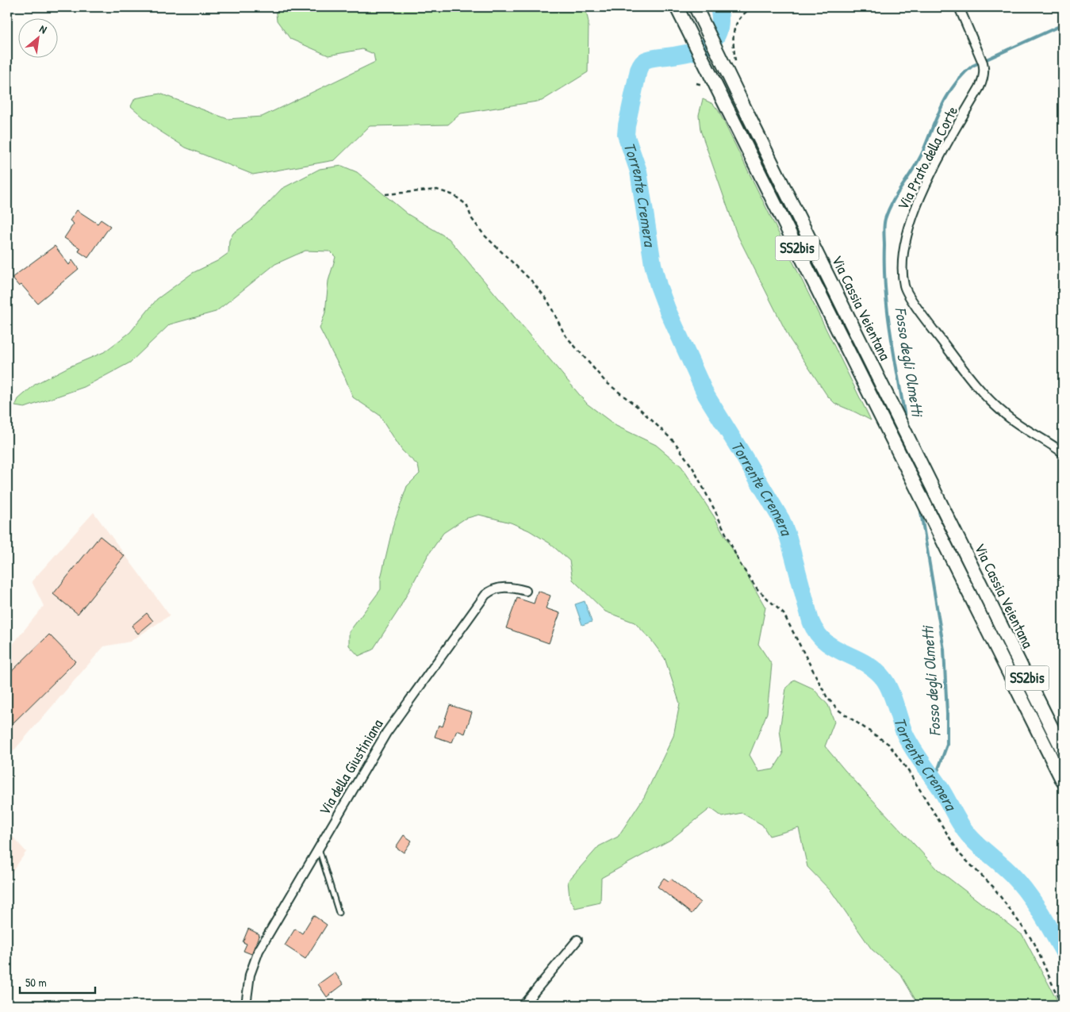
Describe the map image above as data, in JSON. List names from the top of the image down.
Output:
{
  "streets": {
    "highway": ["SS2bis", "Via Cassia Veientana"],
    "street": ["Via Prato della Corte", "Via della Giustiniana"]
  },
  "water": ["Torrente Cremera", "Fosso degli Olmetti"],
  "scale_bar": "50 m",
  "north": "top right"
}
